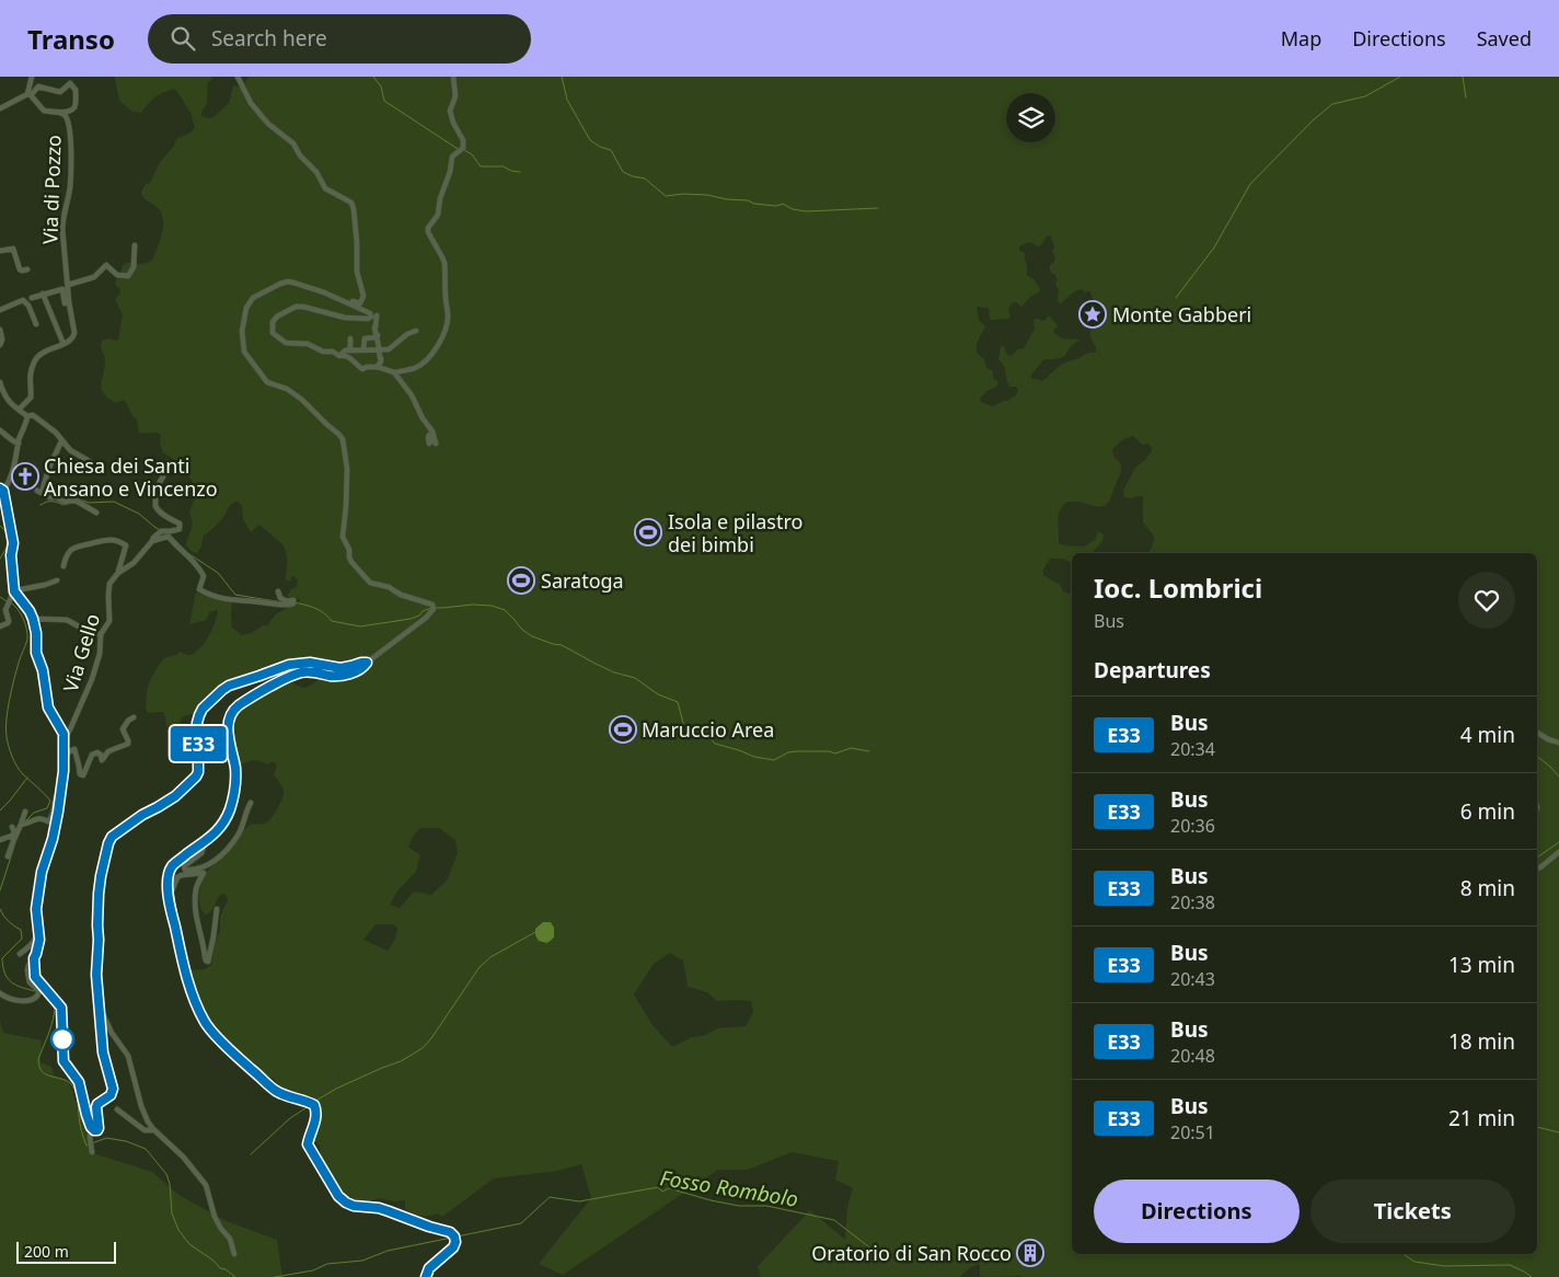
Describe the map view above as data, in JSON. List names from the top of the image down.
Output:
{
  "streets": {
    "street": ["Via di Pozzo", "Via Gello"]
  },
  "water": ["Fosso Rombolo"],
  "places": {
    "place": ["Monte Gabberi"],
    "church": ["Chiesa dei Santi Ansano e Vincenzo"],
    "sports": ["Isola e pilastro dei bimbi", "Saratoga", "Maruccio Area"],
    "building": ["Oratorio di San Rocco"]
  },
  "lines": ["bus line E33"],
  "scale_bar": "200 m",
  "page": {
    "header": "Transo",
    "search": "Search here",
    "nav": ["Map", "Directions", "Saved"],
    "on_map": "E33",
    "heading": [
      ["Ioc. Lombrici", "Bus"],
      "Departures"
    ],
    "list": [
      {
        "mark": "E33",
        "name": "Bus",
        "note": "20:34",
        "value": "4 min"
      },
      {
        "mark": "E33",
        "name": "Bus",
        "note": "20:36",
        "value": "6 min"
      },
      {
        "mark": "E33",
        "name": "Bus",
        "note": "20:38",
        "value": "8 min"
      },
      {
        "mark": "E33",
        "name": "Bus",
        "note": "20:43",
        "value": "13 min"
      },
      {
        "mark": "E33",
        "name": "Bus",
        "note": "20:48",
        "value": "18 min"
      },
      {
        "mark": "E33",
        "name": "Bus",
        "note": "20:51",
        "value": "21 min"
      }
    ],
    "buttons": ["Directions", "Tickets"],
    "scale": "200 m"
  }
}
